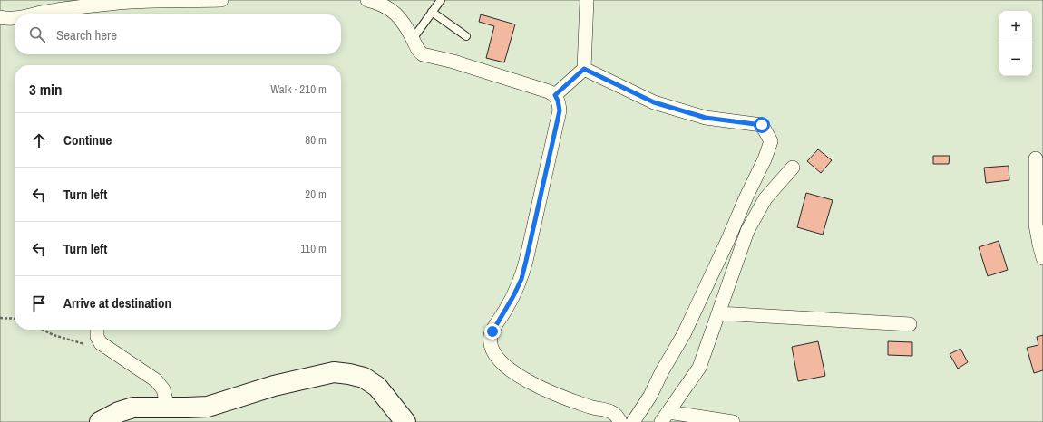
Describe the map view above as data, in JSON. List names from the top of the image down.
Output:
{
  "page": {
    "map_buttons": ["+", "−"],
    "search": "Search here",
    "heading": ["3 min", "Walk · 210 m"],
    "list": [
      ["Continue", "80 m"],
      ["Turn left", "20 m"],
      ["Turn left", "110 m"],
      "Arrive at destination"
    ]
  }
}
